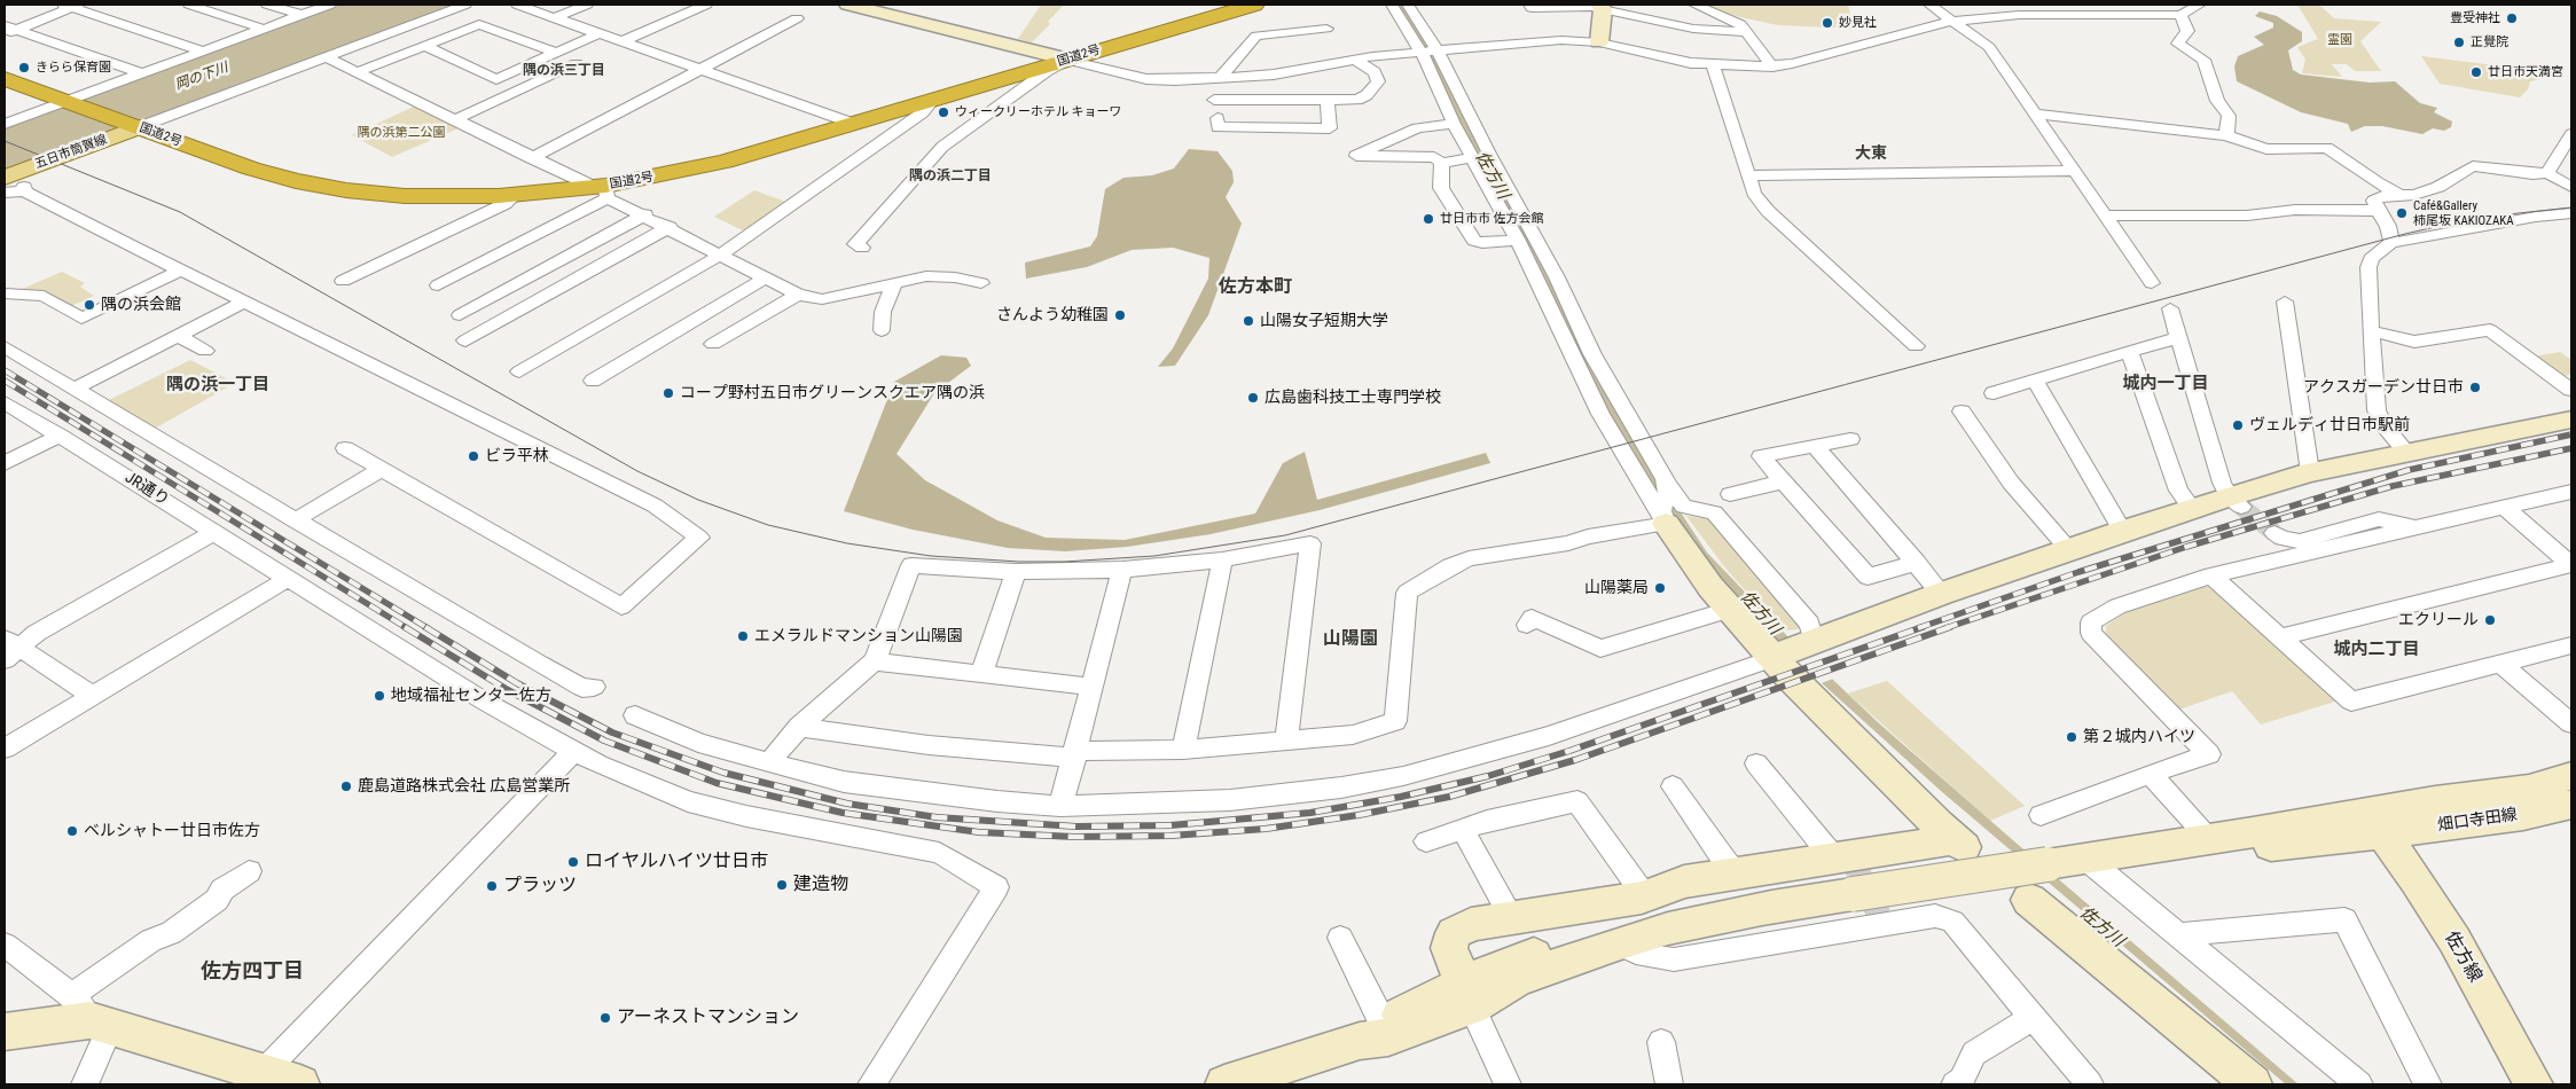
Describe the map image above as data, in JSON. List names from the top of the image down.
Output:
{
  "streets": {
    "highway": ["国道2号"],
    "main road": ["五日市筒賀線"],
    "street": ["JR通り", "畑口寺田線", "佐方線"]
  },
  "crossings": [
    ["国道2号", "五日市筒賀線"],
    ["畑口寺田線", "佐方線"]
  ],
  "districts": [
    "隅の浜三丁目",
    "大東",
    "隅の浜二丁目",
    "佐方本町",
    "城内一丁目",
    "隅の浜一丁目",
    "山陽園",
    "城内二丁目",
    "佐方四丁目"
  ],
  "water": ["岡の下川", "佐方川"],
  "parks": ["霊園", "隅の浜第二公園"],
  "places": [
    "豊受神社",
    "妙見社",
    "正覺院",
    "きらら保育園",
    "廿日市天満宮",
    "ウィークリーホテル キョーワ",
    "Café&Gallery 柿尾坂 KAKIOZAKA",
    "廿日市市 佐方会館",
    "隅の浜会館",
    "さんよう幼稚園",
    "山陽女子短期大学",
    "アクスガーデン廿日市",
    "コープ野村五日市グリーンスクエア隅の浜",
    "広島歯科技工士専門学校",
    "ヴェルディ廿日市駅前",
    "ビラ平林",
    "山陽薬局",
    "エクリール",
    "エメラルドマンション山陽園",
    "地域福祉センター佐方",
    "第２城内ハイツ",
    "鹿島道路株式会社 広島営業所",
    "ベルシャトー廿日市佐方",
    "ロイヤルハイツ廿日市",
    "建造物",
    "プラッツ",
    "アーネストマンション"
  ]
}
